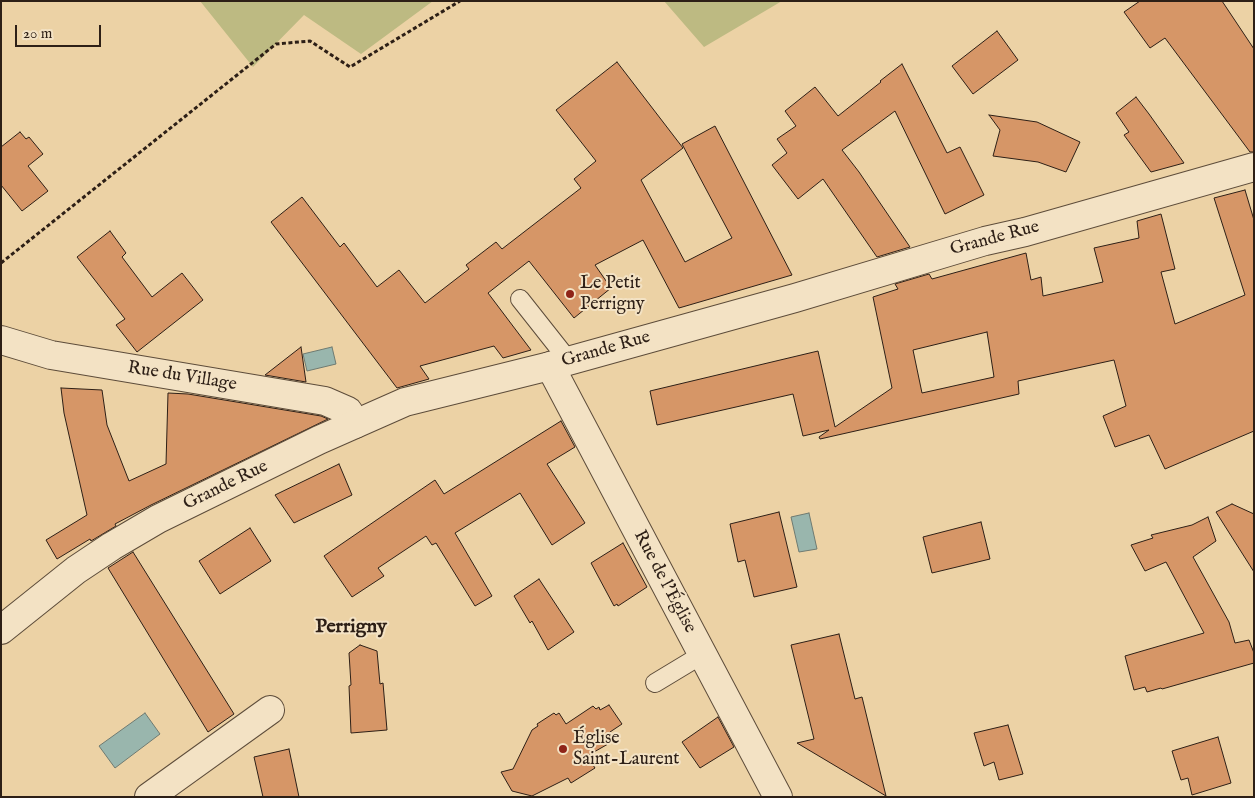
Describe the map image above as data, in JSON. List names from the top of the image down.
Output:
{
  "streets": {
    "street": ["Grande Rue", "Rue du Village", "Rue de l'Église"]
  },
  "crossings": [
    ["Grande Rue", "Rue du Village"],
    ["Grande Rue", "Rue de l'Église"]
  ],
  "districts": ["Perrigny"],
  "places": ["Le Petit Perrigny", "Église Saint-Laurent"],
  "scale_bar": "20 m"
}
